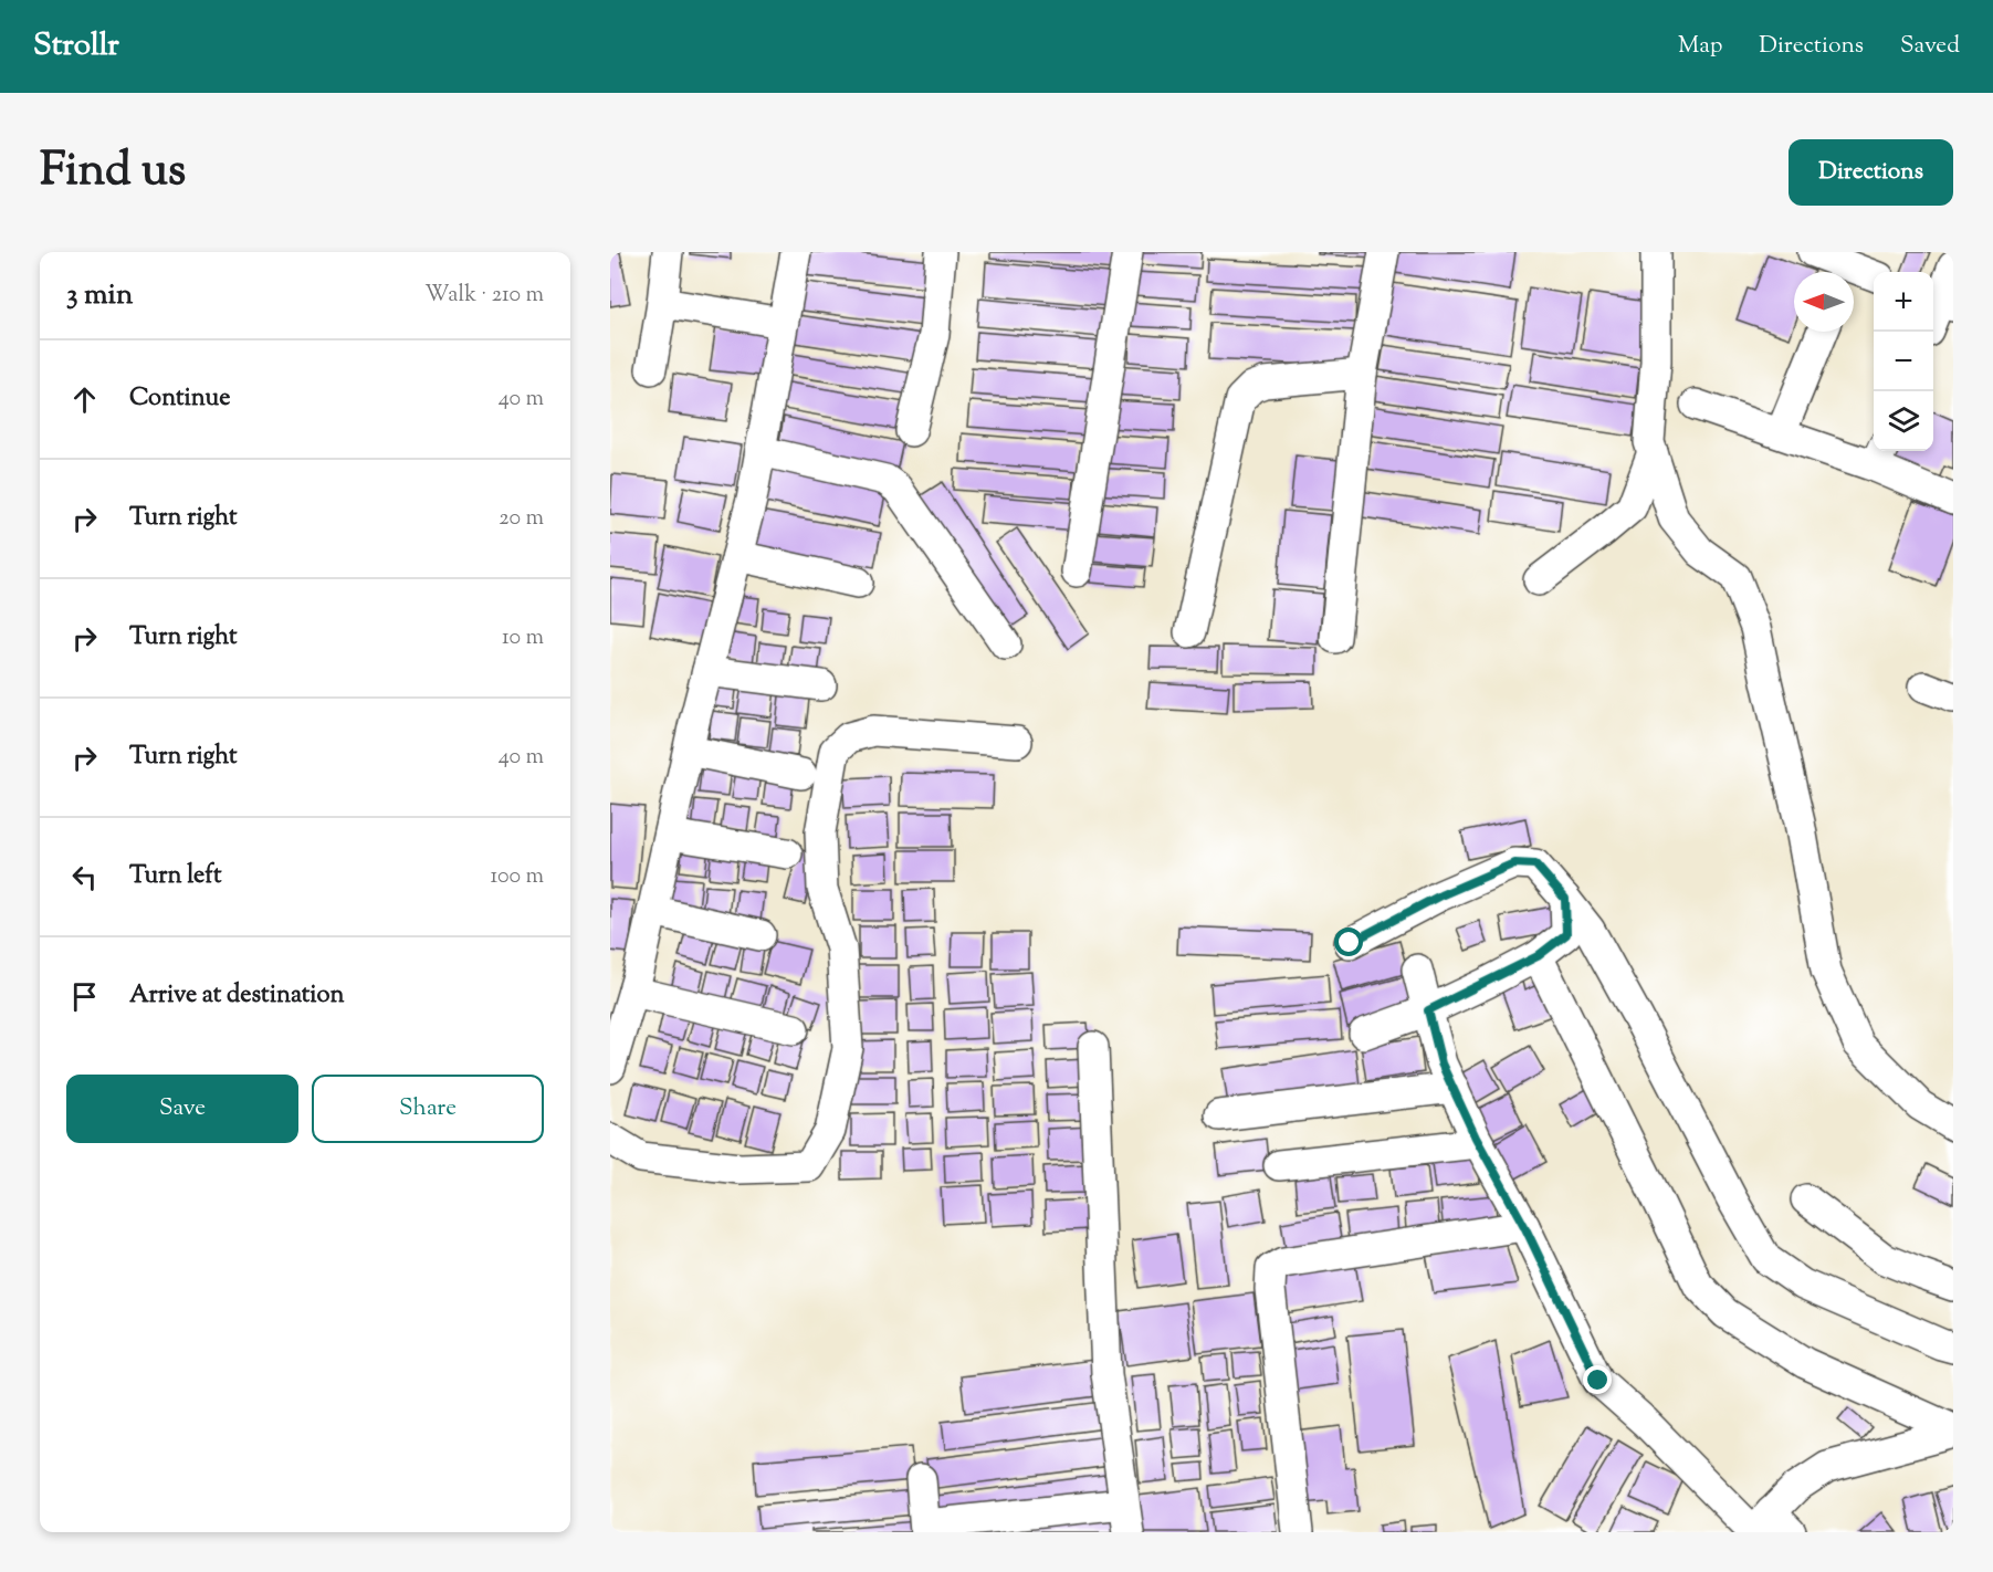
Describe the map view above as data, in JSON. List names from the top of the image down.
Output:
{
  "north": "left",
  "page": {
    "header": "Strollr",
    "nav": ["Map", "Directions", "Saved"],
    "title": "Find us",
    "buttons": [
      "Directions",
      ["Save", "Share"]
    ],
    "heading": ["3 min", "Walk · 210 m"],
    "map_buttons": ["+", "−"],
    "list": [
      ["Continue", "40 m"],
      ["Turn right", "20 m"],
      ["Turn right", "10 m"],
      ["Turn right", "40 m"],
      ["Turn left", "100 m"],
      "Arrive at destination"
    ]
  }
}
